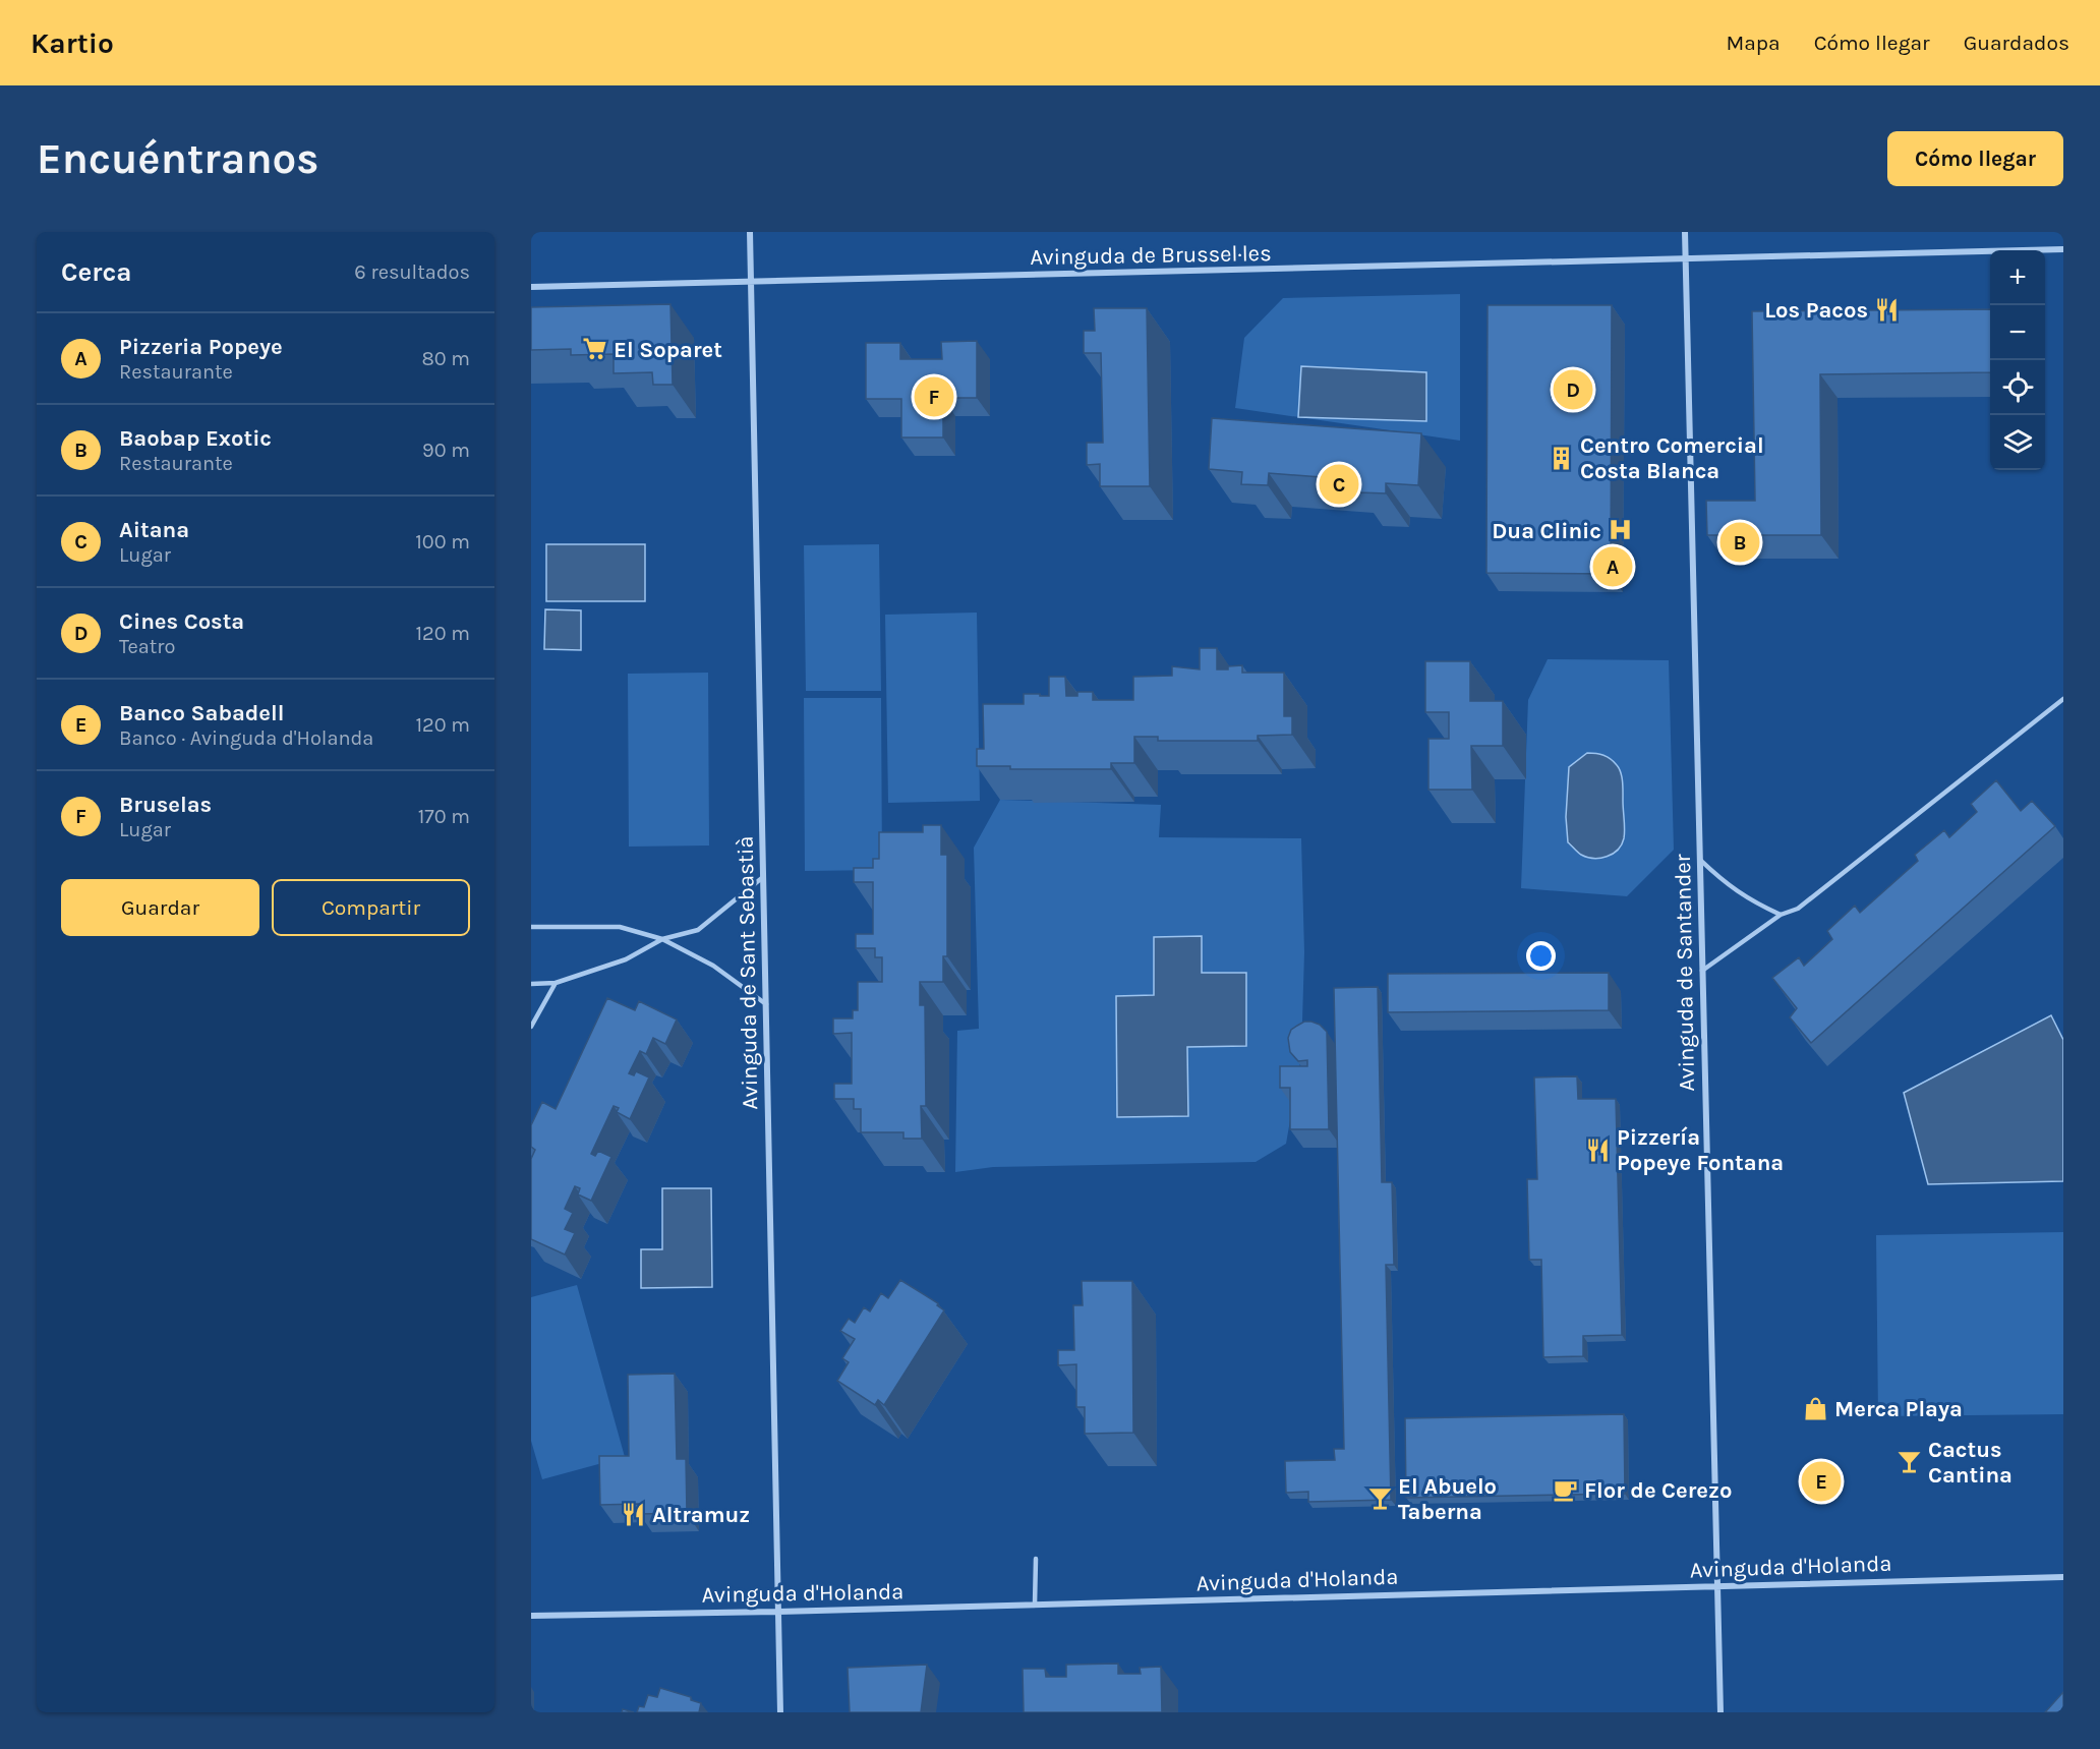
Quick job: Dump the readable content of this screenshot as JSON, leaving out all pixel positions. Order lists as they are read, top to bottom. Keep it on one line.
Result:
{"streets":{"street":["Avinguda de Brussel·les","Avinguda de Sant Sebastià","Avinguda de Santander","Avinguda d'Holanda"]},"crossings":[["Avinguda de Brussel·les","Avinguda de Sant Sebastià"],["Avinguda de Brussel·les","Avinguda de Santander"],["Avinguda de Sant Sebastià","Avinguda d'Holanda"],["Avinguda de Santander","Avinguda d'Holanda"]],"places":{"restaurant":["Los Pacos","Pizzería Popeye Fontana","Altramuz"],"supermarket":["El Soparet"],"building":["Centro Comercial Costa Blanca"],"hospital":["Dua Clinic"],"shop":["Merca Playa"],"bar":["Cactus Cantina","El Abuelo Taberna"],"cafe":["Flor de Cerezo"]},"page":{"header":"Kartio","nav":["Mapa","Cómo llegar","Guardados"],"buttons":["Cómo llegar",["Guardar","Compartir"]],"title":"Encuéntranos","heading":["Cerca","6 resultados"],"map_buttons":["+","−"],"list":[{"mark":"A","name":"Pizzeria Popeye","note":"Restaurante","value":"80 m"},{"mark":"B","name":"Baobap Exotic","note":"Restaurante","value":"90 m"},{"mark":"C","name":"Aitana","note":"Lugar","value":"100 m"},{"mark":"D","name":"Cines Costa","note":"Teatro","value":"120 m"},{"mark":"E","name":"Banco Sabadell","note":"Banco · Avinguda d'Holanda","value":"120 m"},{"mark":"F","name":"Bruselas","note":"Lugar","value":"170 m"}],"pins":["D","F","C","B","A","E"]}}
